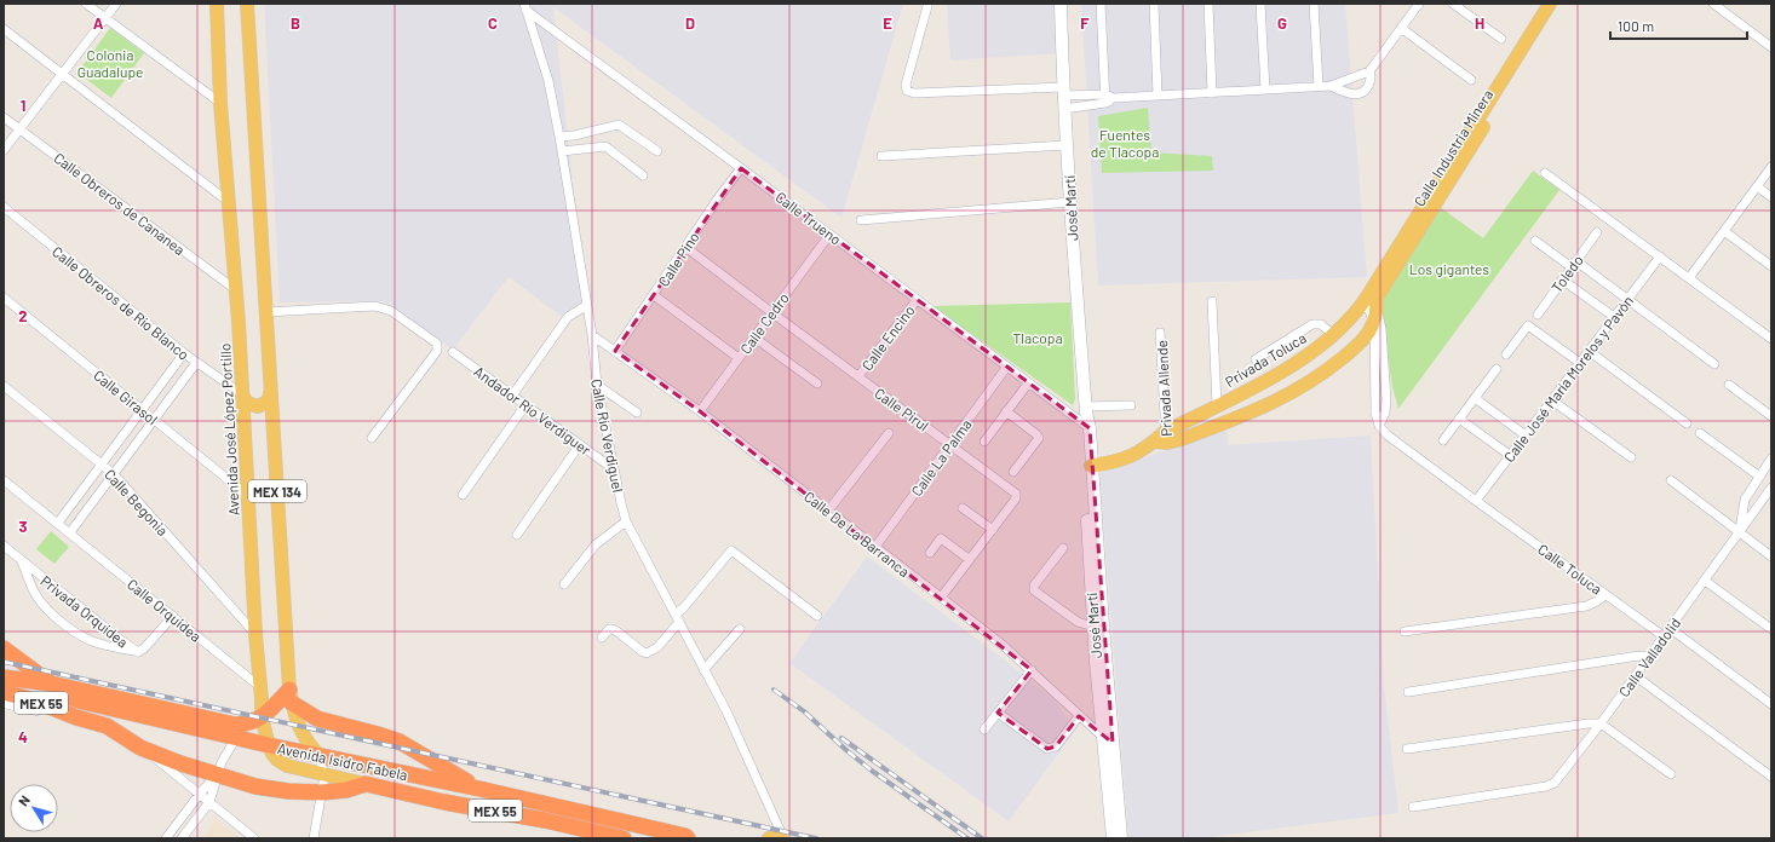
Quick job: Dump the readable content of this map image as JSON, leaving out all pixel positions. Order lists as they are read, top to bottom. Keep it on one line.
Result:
{"streets":{"highway":["MEX 55","Avenida Isidro Fabela"],"main road":["Calle Industria Minera","José Martí","Privada Toluca","Avenida José López Portillo","MEX 134"],"street":["Calle Obreros de Cananea","Calle Trueno","Calle Pino","Toledo","Calle Obreros de Río Blanco","Calle Cedro","Calle Encino","Calle José María Morelos y Pavón","Privada Allende","Calle Girasol","Calle Pirul","Andador Río Verdiguer","Calle Río Verdiguel","Calle La Palma","Calle Begonia","Calle De La Barranca","Calle Toluca","Calle Orquidea","Privada Orquídea","Calle Valladolid"]},"crossings":[["Calle Industria Minera","Privada Toluca"],["Calle Obreros de Cananea","Avenida José López Portillo"],["José Martí","Calle Trueno"],["José Martí","Privada Toluca"],["José Martí","Calle De La Barranca"],["Calle Trueno","Calle Pino"],["Calle Trueno","Calle Cedro"],["Calle Trueno","Calle Encino"],["Calle Trueno","Calle Río Verdiguel"],["Calle Trueno","Calle La Palma"],["Calle Pino","Calle Pirul"],["Calle Pino","Calle De La Barranca"],["Calle Obreros de Río Blanco","Avenida José López Portillo"],["Calle Cedro","Calle Pirul"],["Calle Cedro","Calle De La Barranca"],["Calle Encino","Calle Pirul"],["Privada Toluca","Privada Allende"],["Calle José María Morelos y Pavón","Calle Toluca"],["Calle Girasol","Avenida José López Portillo"],["Calle Pirul","Calle La Palma"],["Calle Pirul","Calle De La Barranca"],["Andador Río Verdiguer","Calle Río Verdiguel"],["Avenida José López Portillo","MEX 134"],["Avenida José López Portillo","Calle Begonia"],["Avenida José López Portillo","Calle Orquidea"],["Avenida José López Portillo","Avenida Isidro Fabela"],["Calle Río Verdiguel","Calle De La Barranca"],["Calle La Palma","Calle De La Barranca"],["MEX 134","Avenida Isidro Fabela"],["Calle Toluca","Calle Valladolid"],["MEX 55","Avenida Isidro Fabela"]],"parks":["Colonia Guadalupe","Fuentes de Tlacopa","Los gigantes","Tlacopa"],"scale_bar":"100 m","north":"top left","grid":{"columns":["A","B","C","D","E","F","G","H"],"rows":["1","2","3","4"]}}
